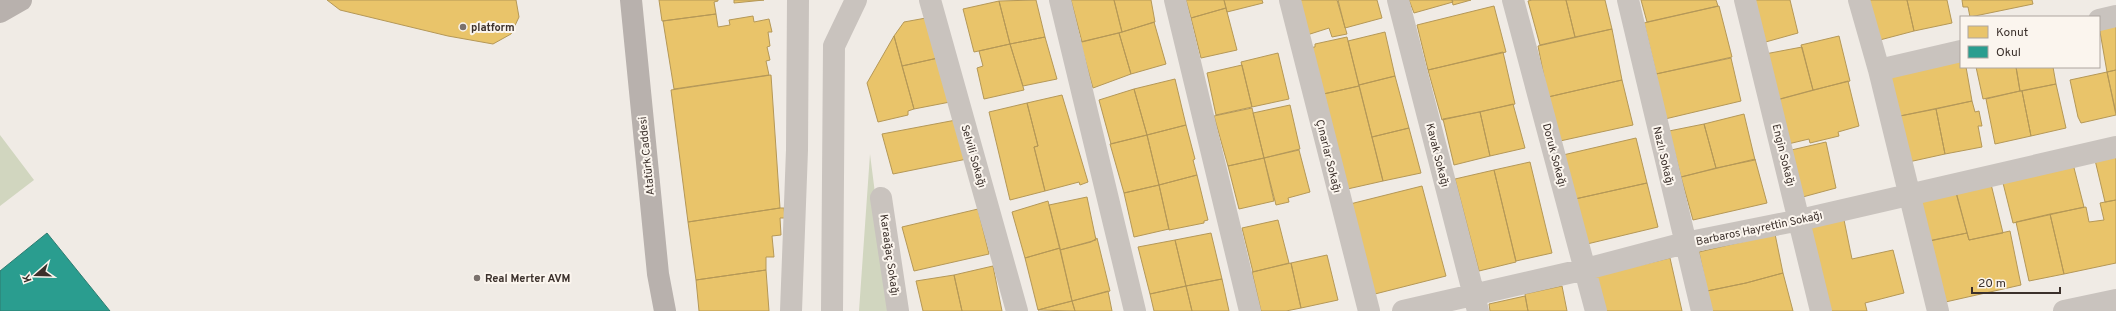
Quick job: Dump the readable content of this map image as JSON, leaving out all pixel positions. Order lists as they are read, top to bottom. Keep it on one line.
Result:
{"streets":{"main road":["Atatürk Caddesi"],"street":["Kavak Sokağı","Doruk Sokağı","Engin Sokağı","Selvili Sokağı","Çınarlar Sokağı","Nazlı Sokağı","Barbaros Hayrettin Sokağı","Karaağaç Sokağı"]},"crossings":[["Kavak Sokağı","Barbaros Hayrettin Sokağı"],["Doruk Sokağı","Barbaros Hayrettin Sokağı"],["Engin Sokağı","Barbaros Hayrettin Sokağı"],["Nazlı Sokağı","Barbaros Hayrettin Sokağı"]],"places":["platform","Real Merter AVM"],"legend":["Konut","Okul"],"scale_bar":"20 m","north":"left"}
